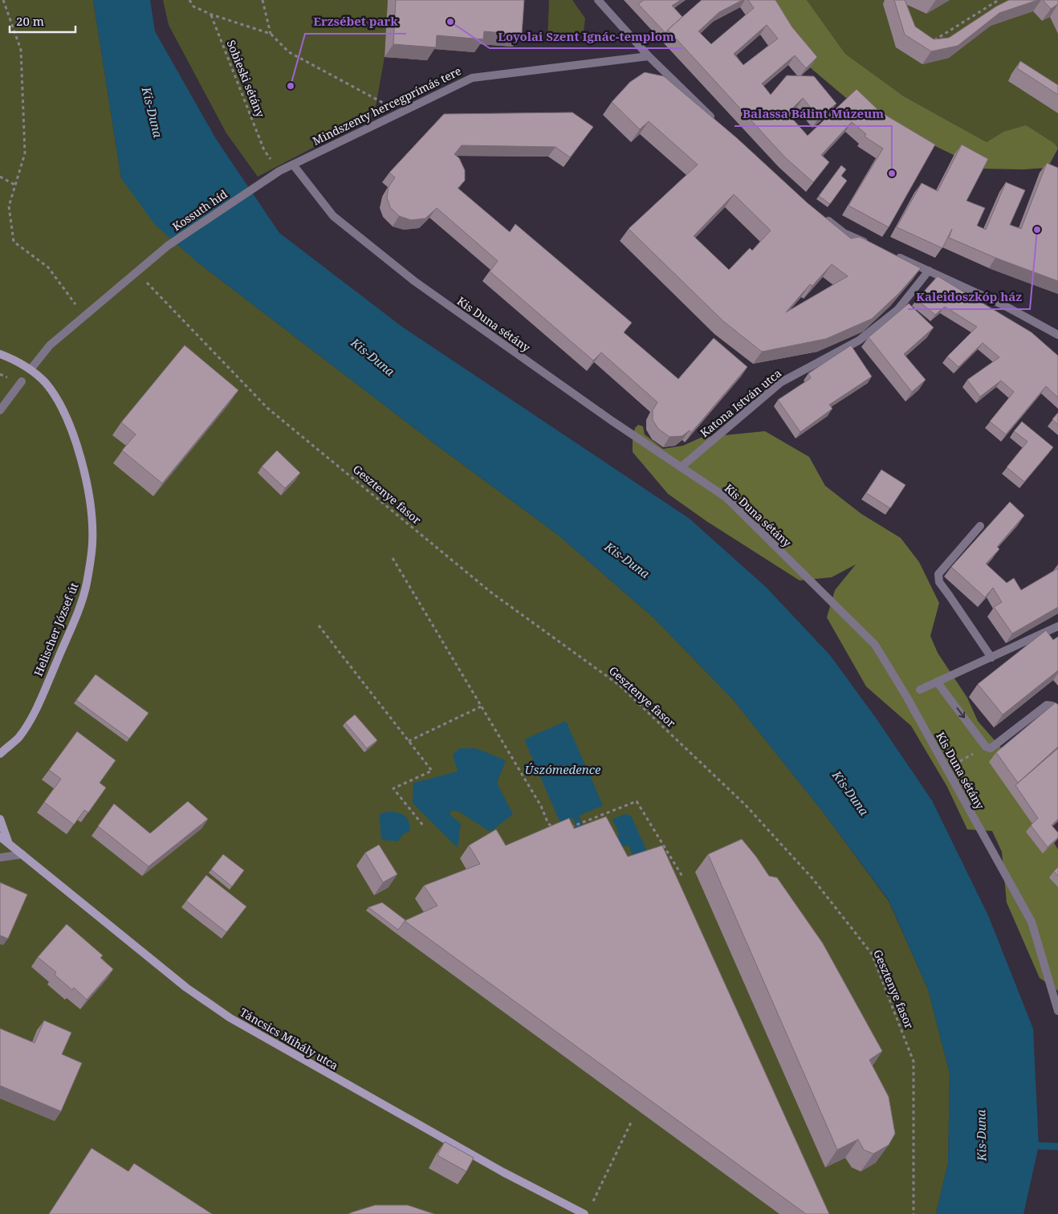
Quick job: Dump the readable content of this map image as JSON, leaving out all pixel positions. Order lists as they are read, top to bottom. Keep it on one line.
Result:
{"streets":{"street":["Mindszenty hercegprímás tere","Kossuth híd","Kis Duna sétány","Katona István utca","Helischer József út","Táncsics Mihály utca"],"path":["Sobieski sétány","Gesztenye fasor"]},"crossings":[["Sobieski sétány","Mindszenty hercegprímás tere"],["Sobieski sétány","Kossuth híd"],["Mindszenty hercegprímás tere","Kossuth híd"],["Mindszenty hercegprímás tere","Kis Duna sétány"],["Kossuth híd","Gesztenye fasor"],["Kossuth híd","Helischer József út"],["Kis Duna sétány","Katona István utca"]],"water":["Kis-Duna","Úszómedence"],"places":["Loyolai Szent Ignác-templom","Erzsébet park","Balassa Bálint Múzeum","Kaleidoszkóp ház"],"scale_bar":"20 m"}
